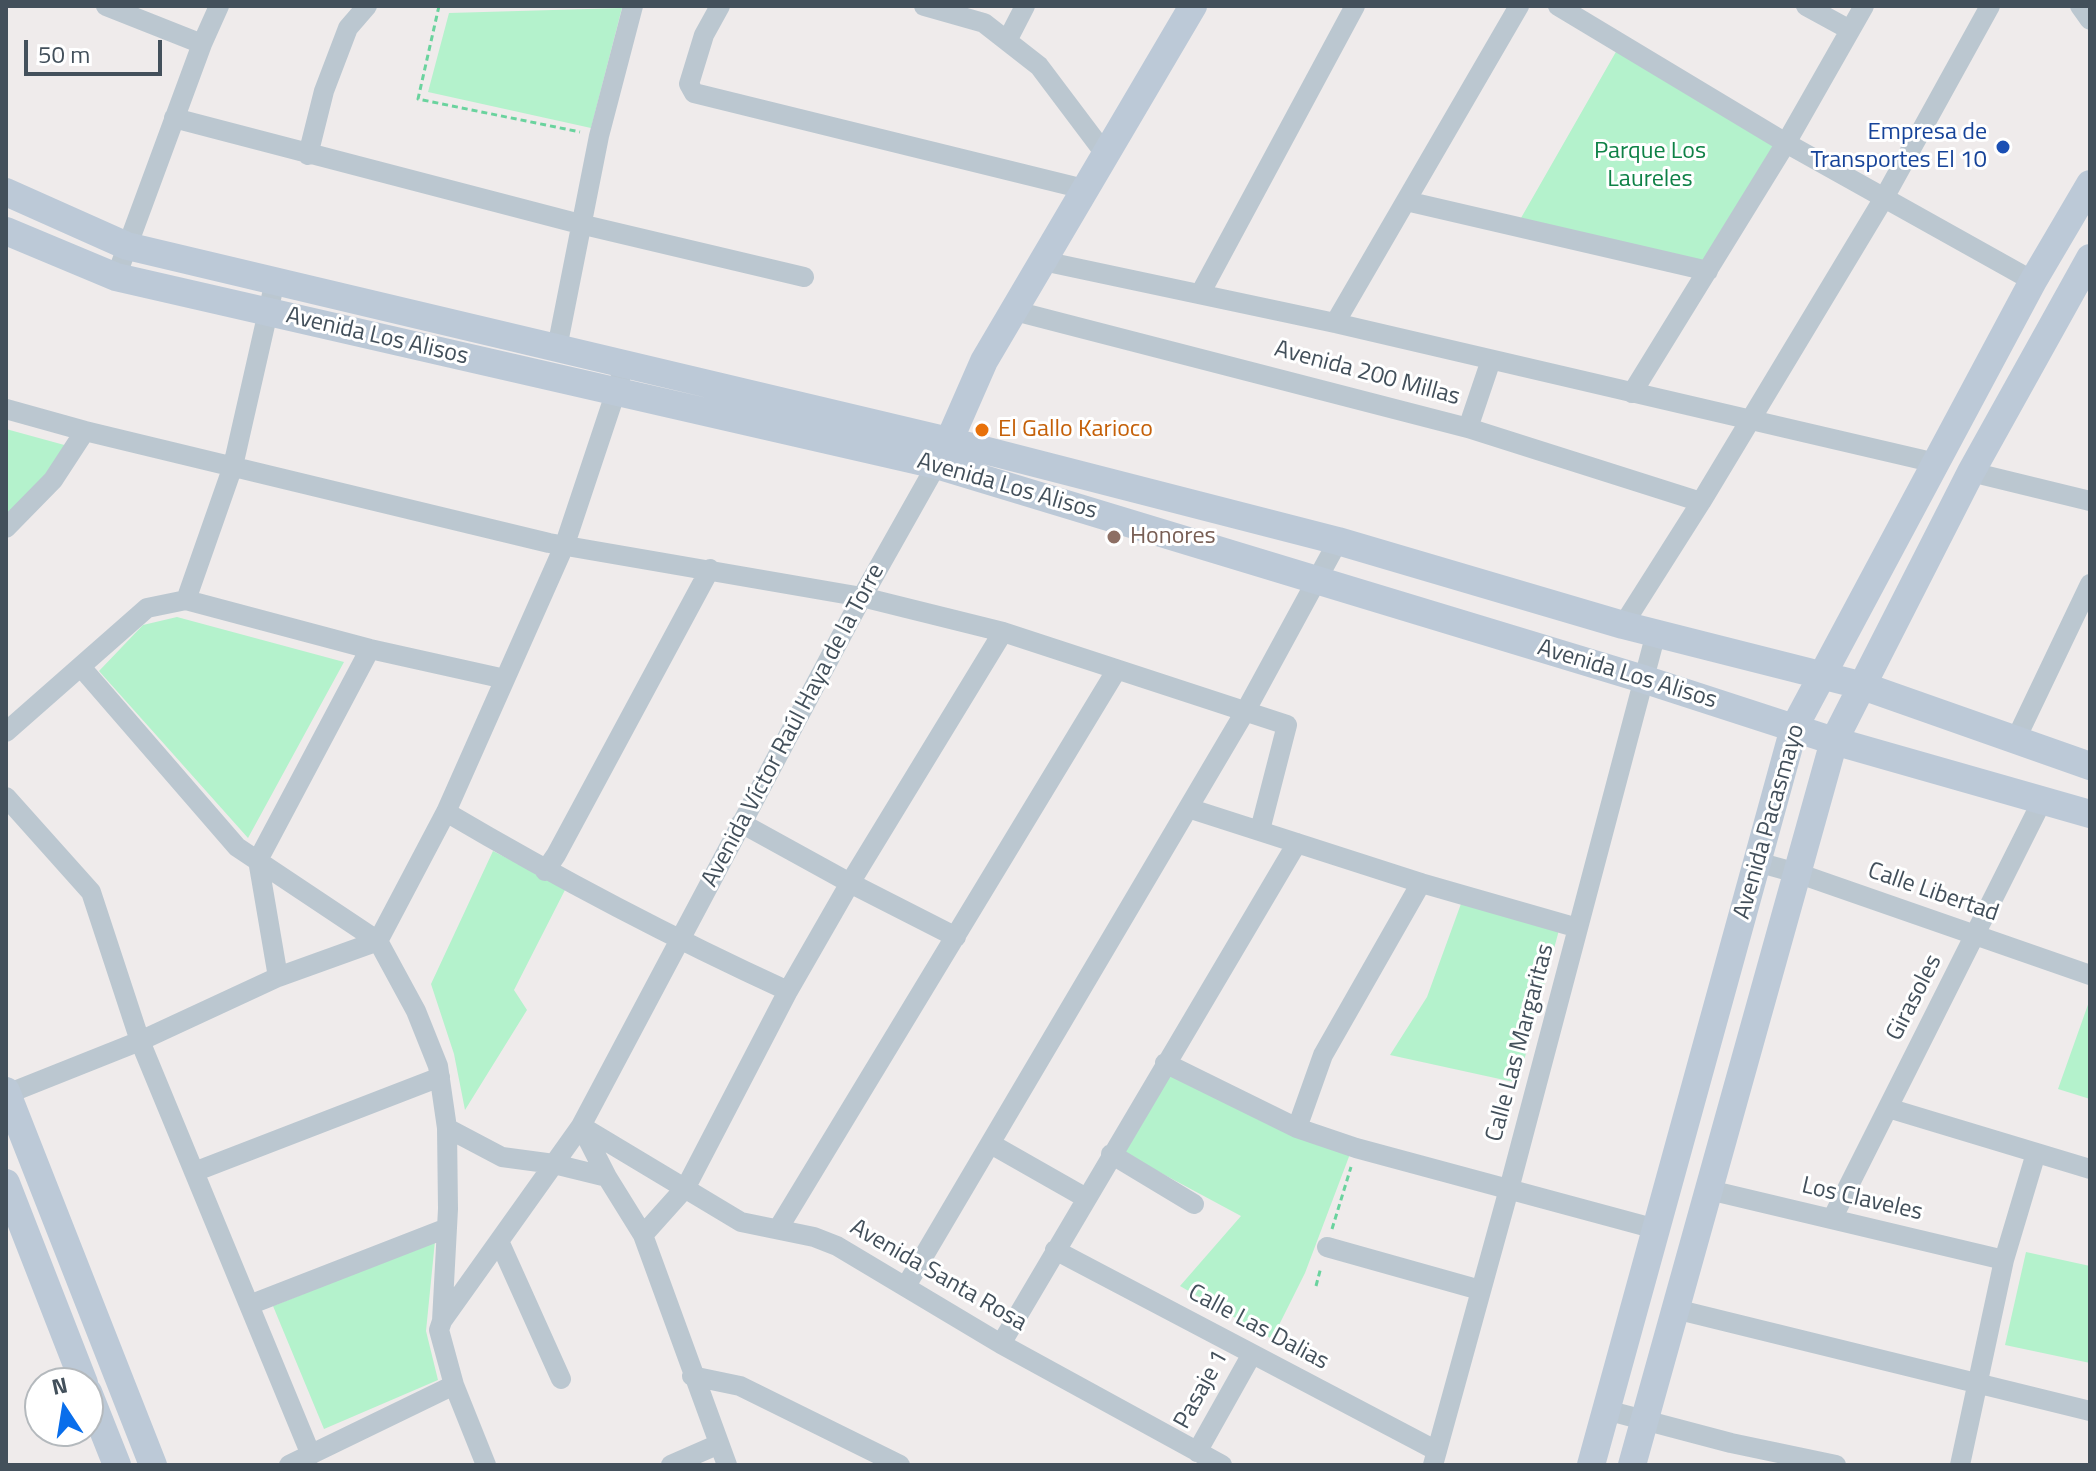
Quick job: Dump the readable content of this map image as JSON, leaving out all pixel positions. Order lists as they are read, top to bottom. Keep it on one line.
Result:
{"streets":{"street":["Avenida Los Alisos","Avenida 200 Millas","Avenida Víctor Raúl Haya de la Torre","Avenida Pacasmayo","Calle Libertad","Girasoles","Calle Las Margaritas","Los Claveles","Avenida Santa Rosa","Calle Las Dalias","Pasaje 1"]},"crossings":[["Avenida Los Alisos","Avenida Víctor Raúl Haya de la Torre"],["Avenida Los Alisos","Avenida Pacasmayo"],["Avenida Los Alisos","Girasoles"],["Avenida Los Alisos","Calle Las Margaritas"],["Avenida 200 Millas","Avenida Víctor Raúl Haya de la Torre"],["Avenida Víctor Raúl Haya de la Torre","Avenida Santa Rosa"],["Avenida Pacasmayo","Calle Libertad"],["Avenida Pacasmayo","Los Claveles"],["Calle Libertad","Girasoles"],["Girasoles","Los Claveles"],["Calle Las Margaritas","Calle Las Dalias"],["Avenida Santa Rosa","Pasaje 1"],["Calle Las Dalias","Pasaje 1"]],"parks":["Parque Los Laureles"],"places":["Empresa de Transportes El 10","El Gallo Karioco","Honores"],"scale_bar":"50 m","north":"top"}
